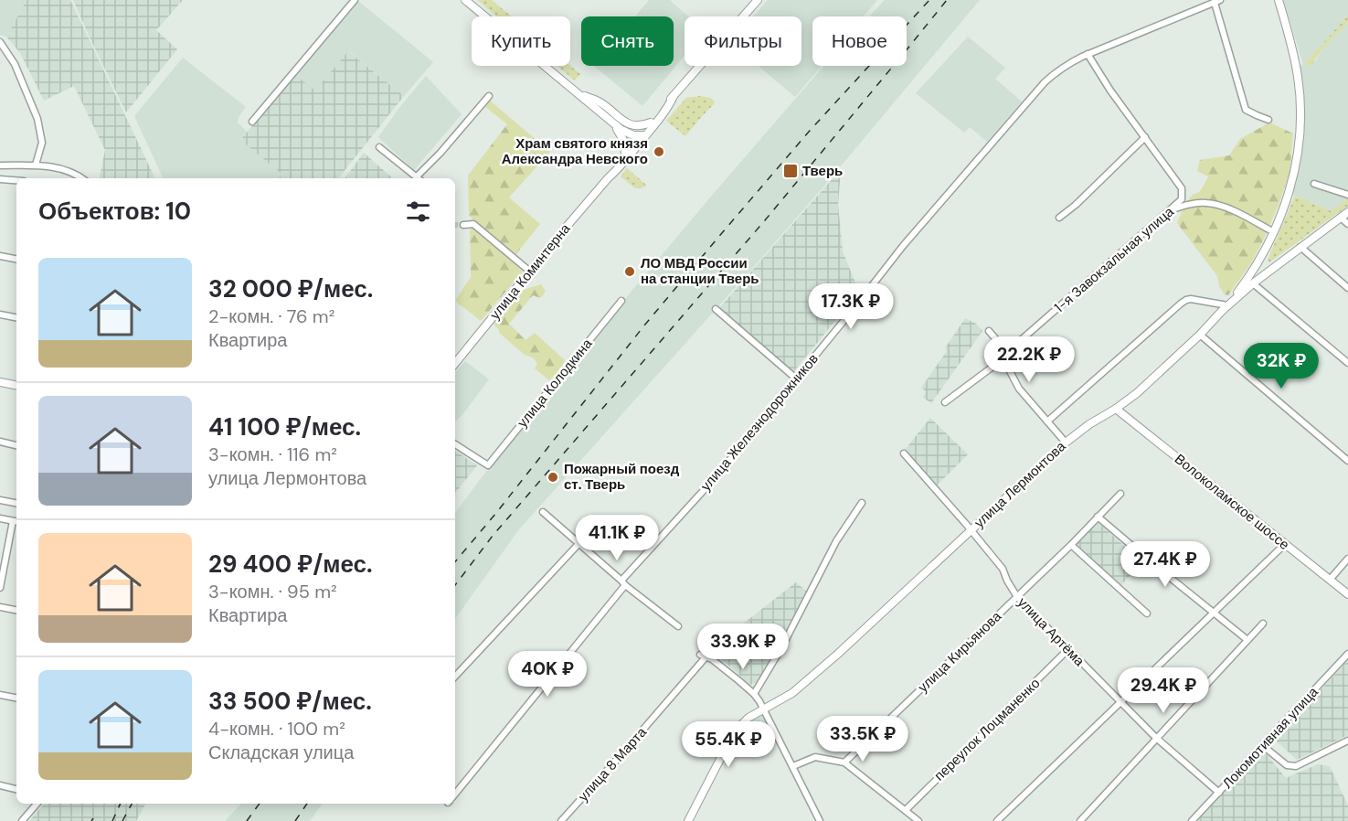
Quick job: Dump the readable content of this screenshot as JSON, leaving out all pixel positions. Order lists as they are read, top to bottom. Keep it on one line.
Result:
{"streets":{"main road":["улица Коминтерна","улица Лермонтова","Волоколамское шоссе"],"street":["1-я Завокзальная улица","улица Колодкина","улица Железнодорожников","улица Артёма","улица Кирьянова","переулок Лоцманенко","Локомотивная улица","улица 8 Марта"]},"crossings":[["улица Лермонтова","Волоколамское шоссе"],["улица Лермонтова","улица Артёма"],["улица Артёма","улица Кирьянова"],["улица Артёма","переулок Лоцманенко"],["улица Артёма","Локомотивная улица"]],"places":{"other":["Храм святого князя Александра Невского","ЛО МВД России на станции Тверь","Пожарный поезд ст. Тверь"],"transit":["Тверь"]},"page":{"chip":["Купить","Снять","Фильтры","Новое"],"heading":"Объектов: 10","list":[{"name":"32 000 ₽/мес.","note":"2-комн. · 76 m² · Квартира"},{"name":"41 100 ₽/мес.","note":"3-комн. · 116 m² · улица Лермонтова"},{"name":"29 400 ₽/мес.","note":"3-комн. · 95 m² · Квартира"},{"name":"33 500 ₽/мес.","note":"4-комн. · 100 m² · Складская улица"}],"price":["17.3K ₽","22.2K ₽","32K ₽","41.1K ₽","27.4K ₽","33.9K ₽","40K ₽","29.4K ₽","33.5K ₽","55.4K ₽"]}}
